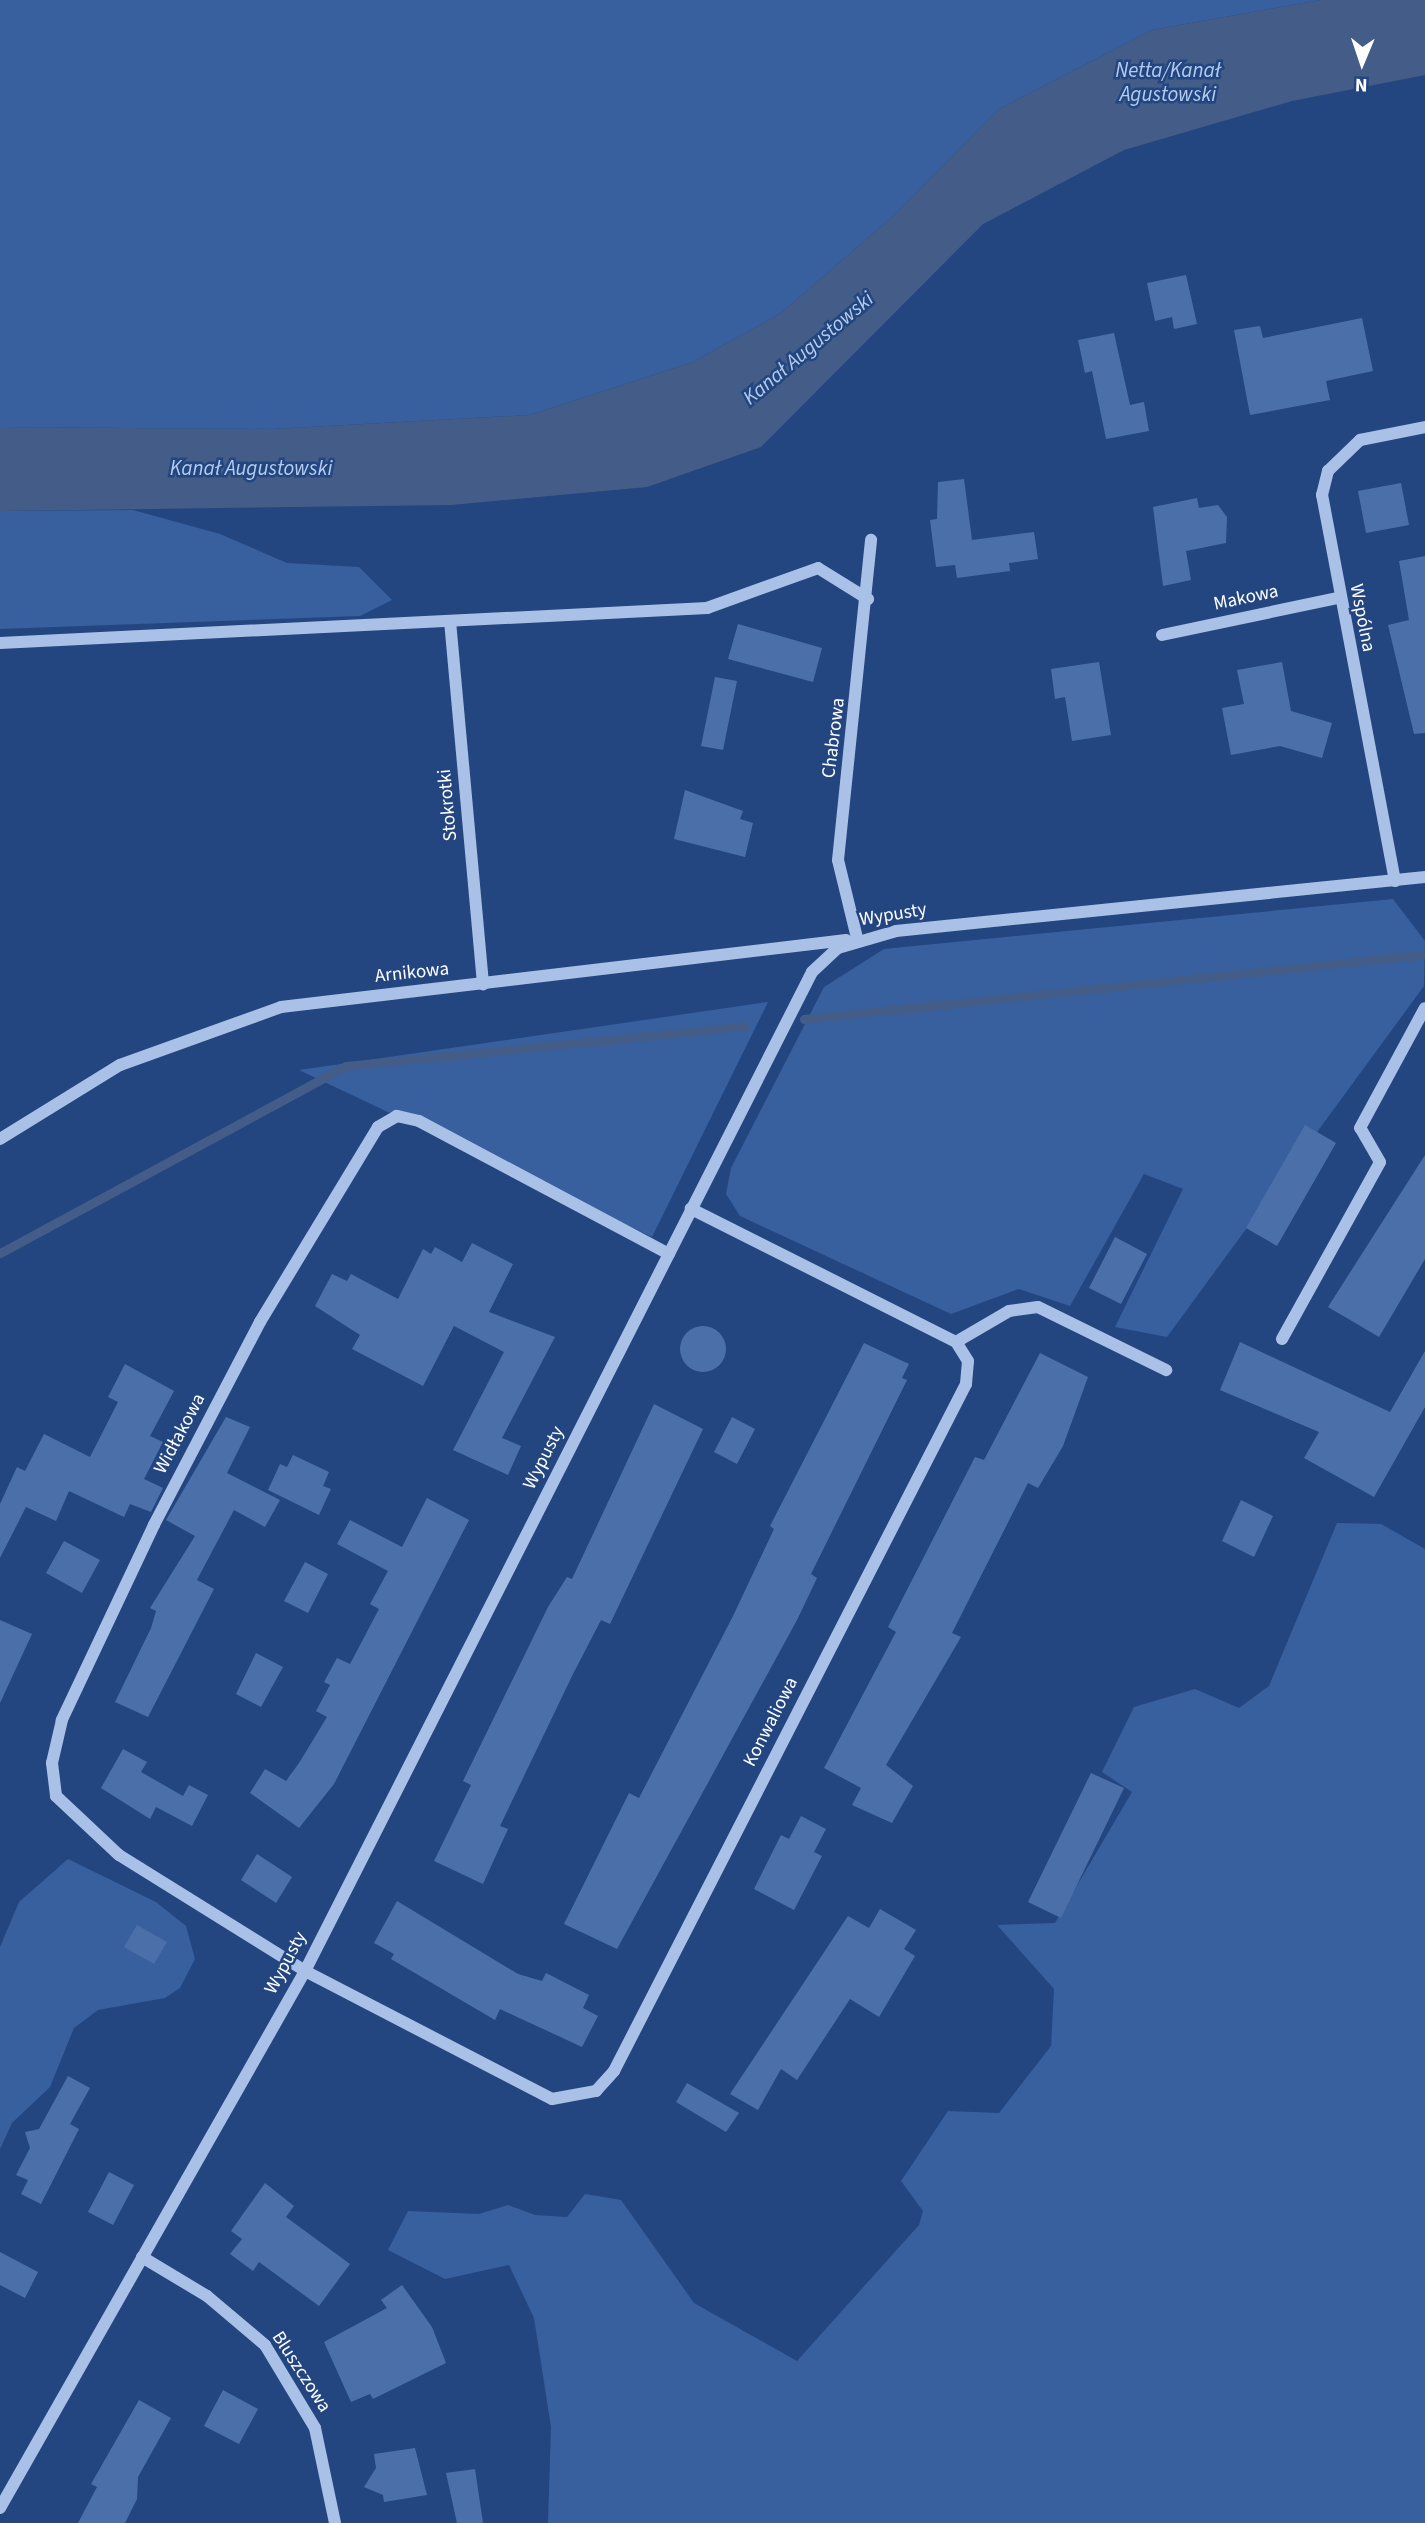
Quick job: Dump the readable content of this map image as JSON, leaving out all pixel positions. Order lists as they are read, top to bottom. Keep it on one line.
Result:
{"streets":{"street":["Makowa","Wspólna","Chabrowa","Stokrotki","Wypusty","Arnikowa","Widłakowa","Konwaliowa","Bluszczowa"]},"crossings":[["Makowa","Wspólna"],["Wspólna","Wypusty"],["Chabrowa","Wypusty"],["Chabrowa","Arnikowa"],["Stokrotki","Arnikowa"],["Wypusty","Arnikowa"],["Wypusty","Widłakowa"],["Wypusty","Konwaliowa"],["Wypusty","Bluszczowa"],["Widłakowa","Konwaliowa"]],"water":["Netta/Kanał Agustowski","Kanał Augustowski"],"north":"bottom"}
